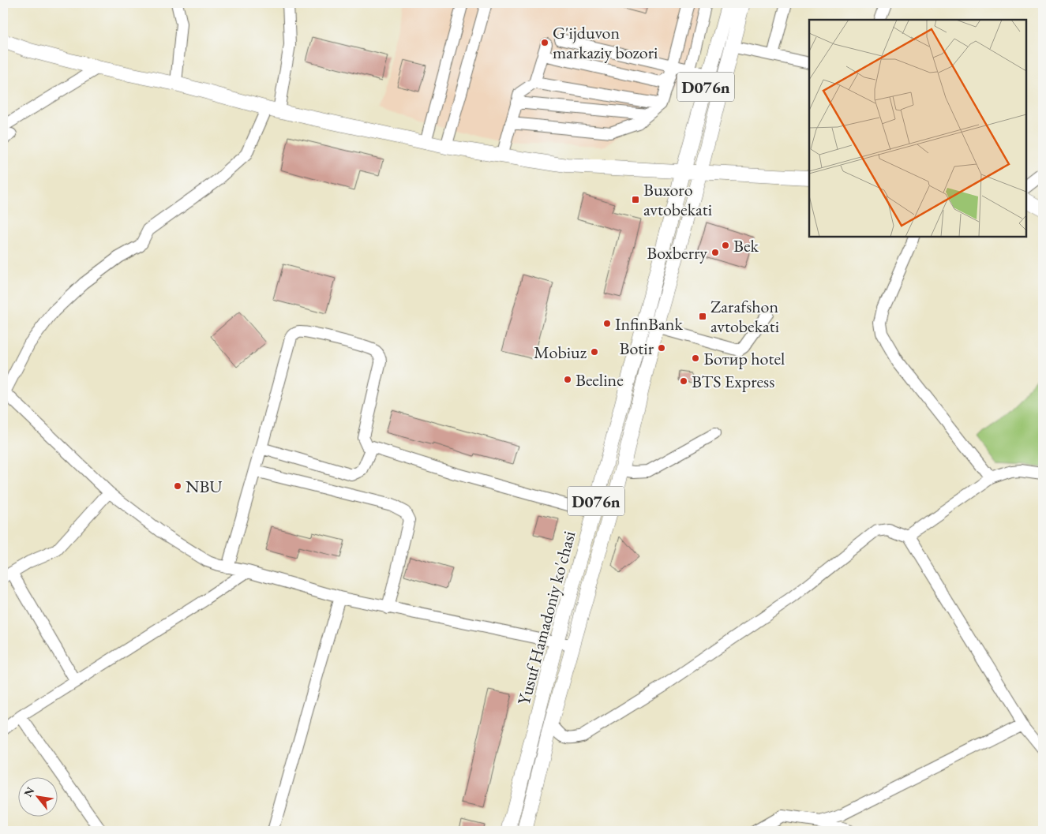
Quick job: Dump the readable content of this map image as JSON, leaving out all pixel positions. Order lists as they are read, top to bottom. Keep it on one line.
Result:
{"streets":{"main road":["D076n","Yusuf Hamadoniy ko'chasi"]},"places":{"other":["G'ijduvon markaziy bozori","Bek","Boxberry","InfinBank","Botir","Mobiuz","Ботир hotel","Beeline","BTS Express","NBU"],"transit":["Buxoro avtobekati","Zarafshon avtobekati"]},"north":"top left"}
